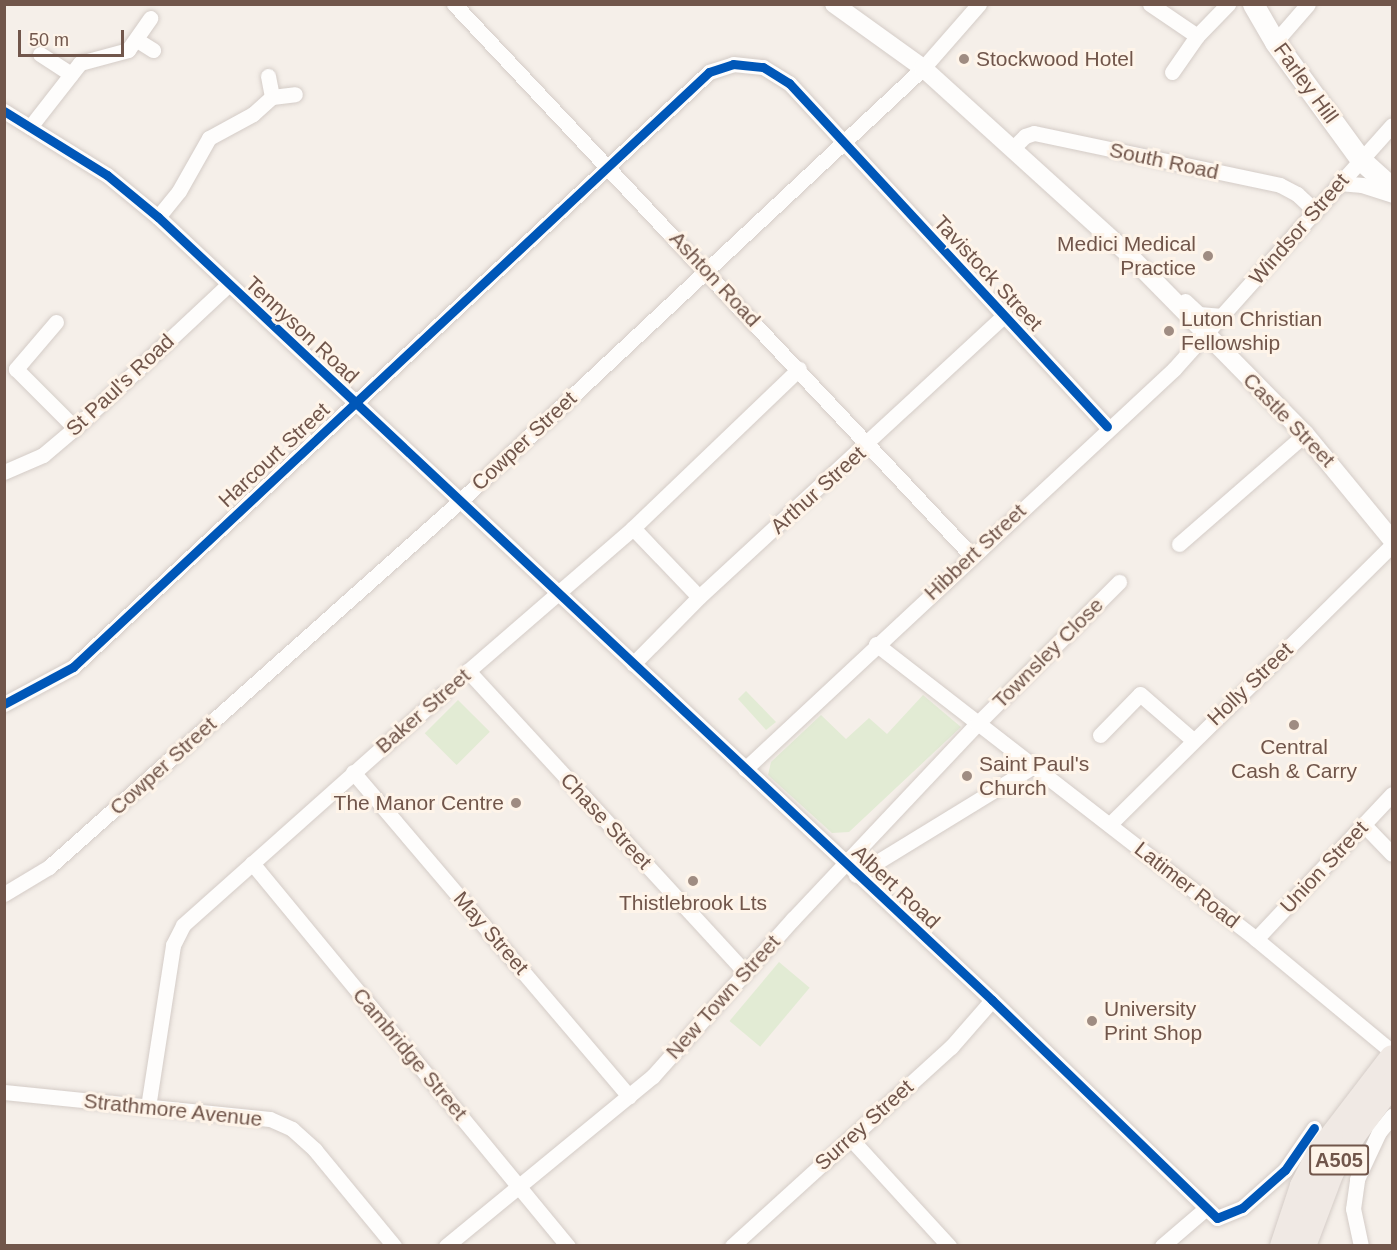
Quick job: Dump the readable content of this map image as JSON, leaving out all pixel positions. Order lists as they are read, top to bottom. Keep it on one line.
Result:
{"streets":{"highway":["A505"],"main road":["Farley Hill"],"street":["South Road","Windsor Street","Tavistock Street","Ashton Road","Tennyson Road","St Paul's Road","Castle Street","Cowper Street","Harcourt Street","Arthur Street","Hibbert Street","Townsley Close","Holly Street","Baker Street","Chase Street","Union Street","Latimer Road","Albert Road","May Street","New Town Street","Cambridge Street","Strathmore Avenue","Surrey Street"]},"crossings":[["Farley Hill","Windsor Street"],["South Road","Windsor Street"],["South Road","Castle Street"],["Windsor Street","Castle Street"],["Windsor Street","Hibbert Street"],["Tavistock Street","Ashton Road"],["Tavistock Street","Cowper Street"],["Tavistock Street","Harcourt Street"],["Tavistock Street","Arthur Street"],["Tavistock Street","Hibbert Street"],["Ashton Road","Cowper Street"],["Ashton Road","Harcourt Street"],["Ashton Road","Arthur Street"],["Ashton Road","Hibbert Street"],["Ashton Road","Baker Street"],["Tennyson Road","St Paul's Road"],["Tennyson Road","Cowper Street"],["Tennyson Road","Harcourt Street"],["Tennyson Road","Baker Street"],["Tennyson Road","Albert Road"],["Castle Street","Cowper Street"],["Castle Street","Hibbert Street"],["Arthur Street","Albert Road"],["Hibbert Street","Latimer Road"],["Hibbert Street","Albert Road"],["Townsley Close","Latimer Road"],["Townsley Close","New Town Street"],["Holly Street","Latimer Road"],["Baker Street","Chase Street"],["Baker Street","Albert Road"],["Baker Street","May Street"],["Baker Street","Cambridge Street"],["Baker Street","Strathmore Avenue"],["Chase Street","New Town Street"],["Union Street","Latimer Road"],["Latimer Road","New Town Street"],["Albert Road","New Town Street"],["Albert Road","Surrey Street"],["May Street","New Town Street"],["New Town Street","Cambridge Street"]],"places":["Stockwood Hotel","Medici Medical Practice","Luton Christian Fellowship","Central Cash & Carry","Saint Paul's Church","The Manor Centre","Thistlebrook Lts","University Print Shop"],"scale_bar":"50 m"}
